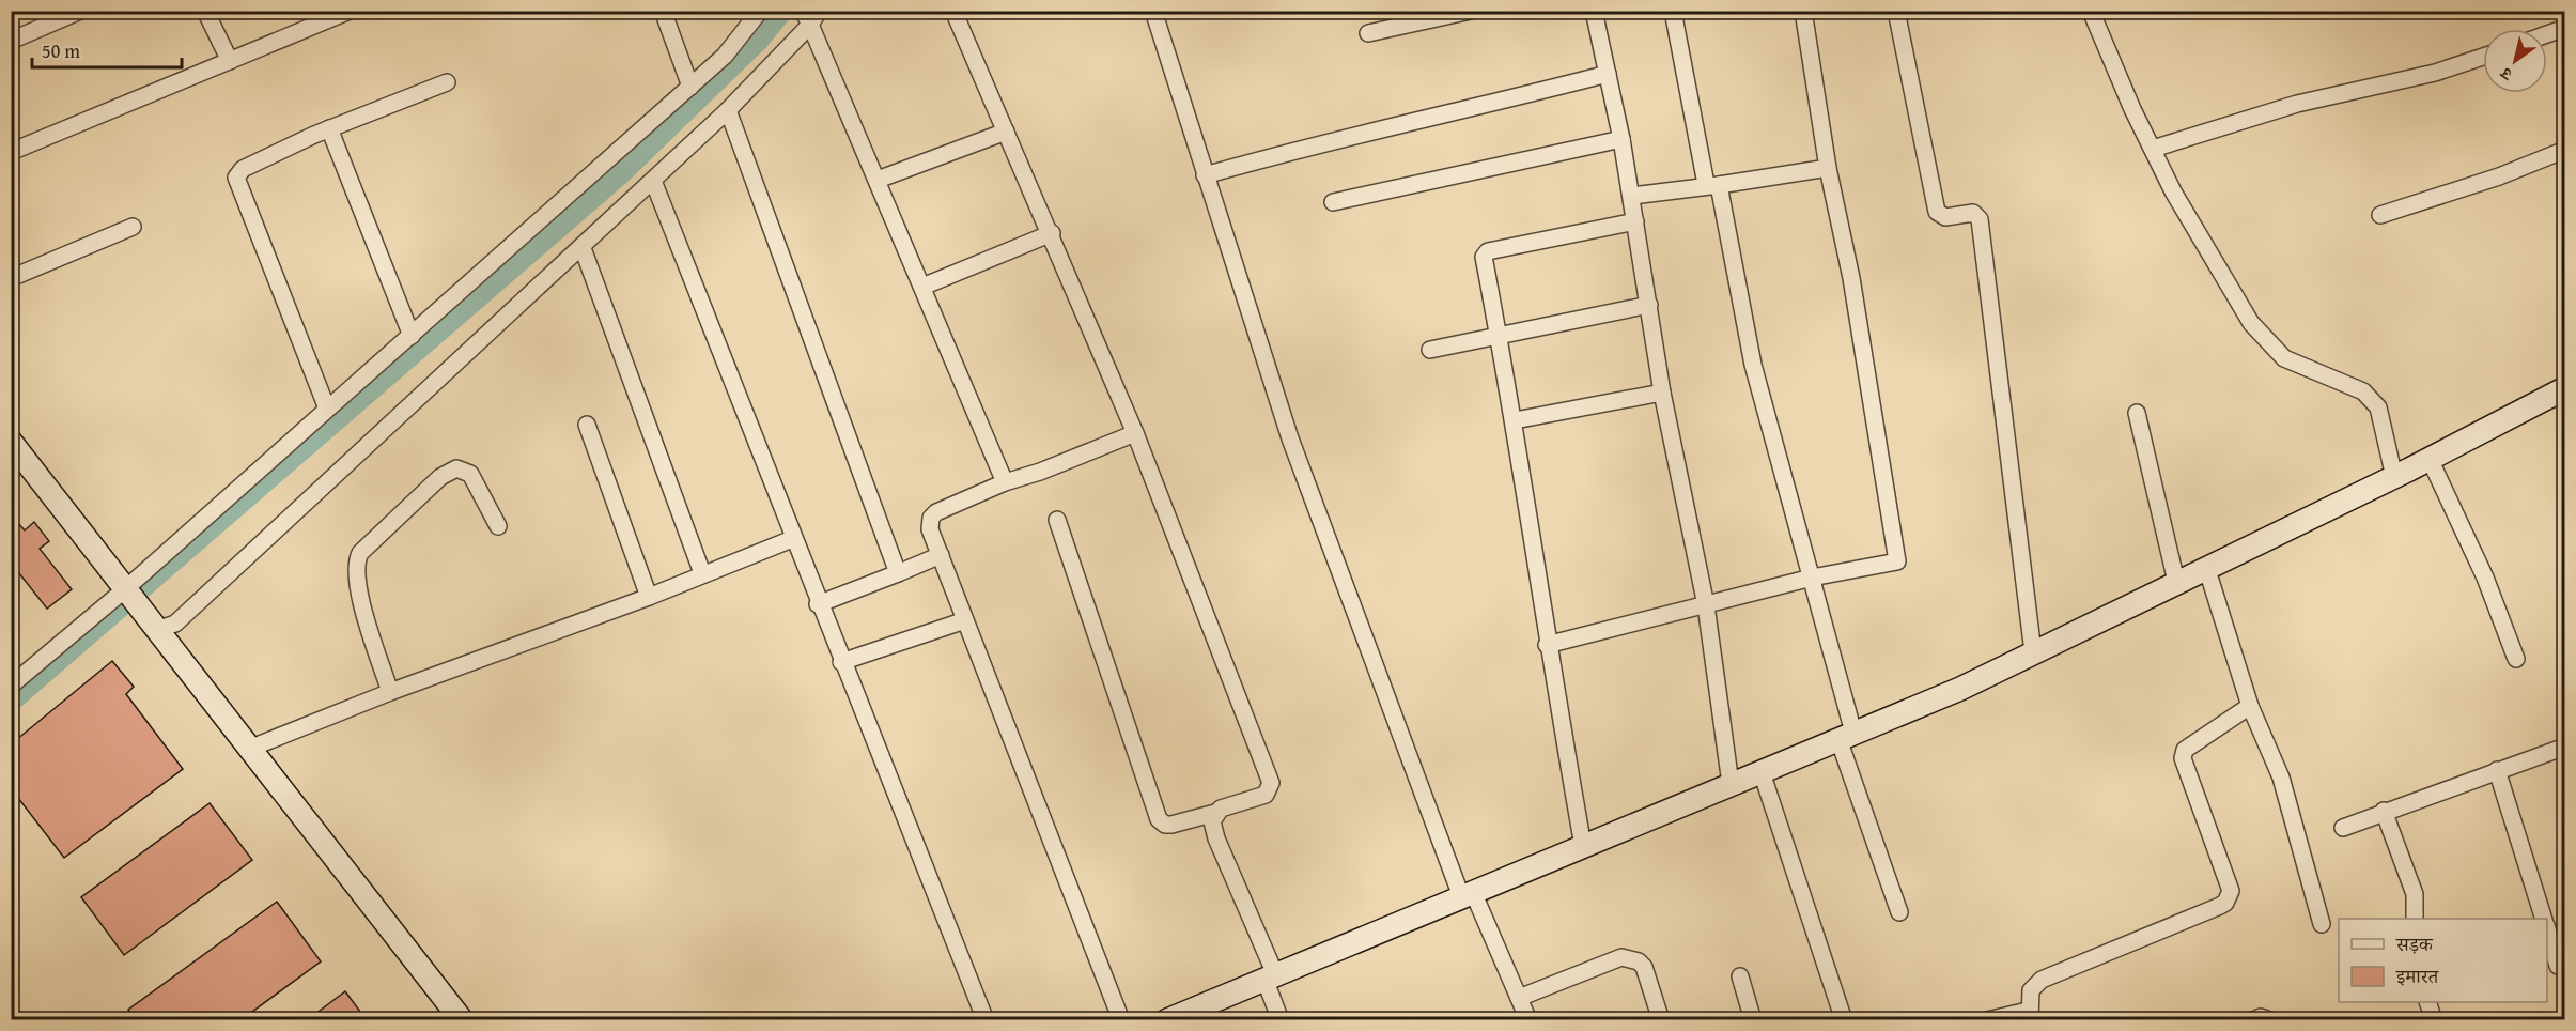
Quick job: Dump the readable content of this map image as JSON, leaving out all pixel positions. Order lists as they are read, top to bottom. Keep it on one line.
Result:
{"legend":["सड़क","इमारत"],"scale_bar":"50 m","north":"bottom left"}
